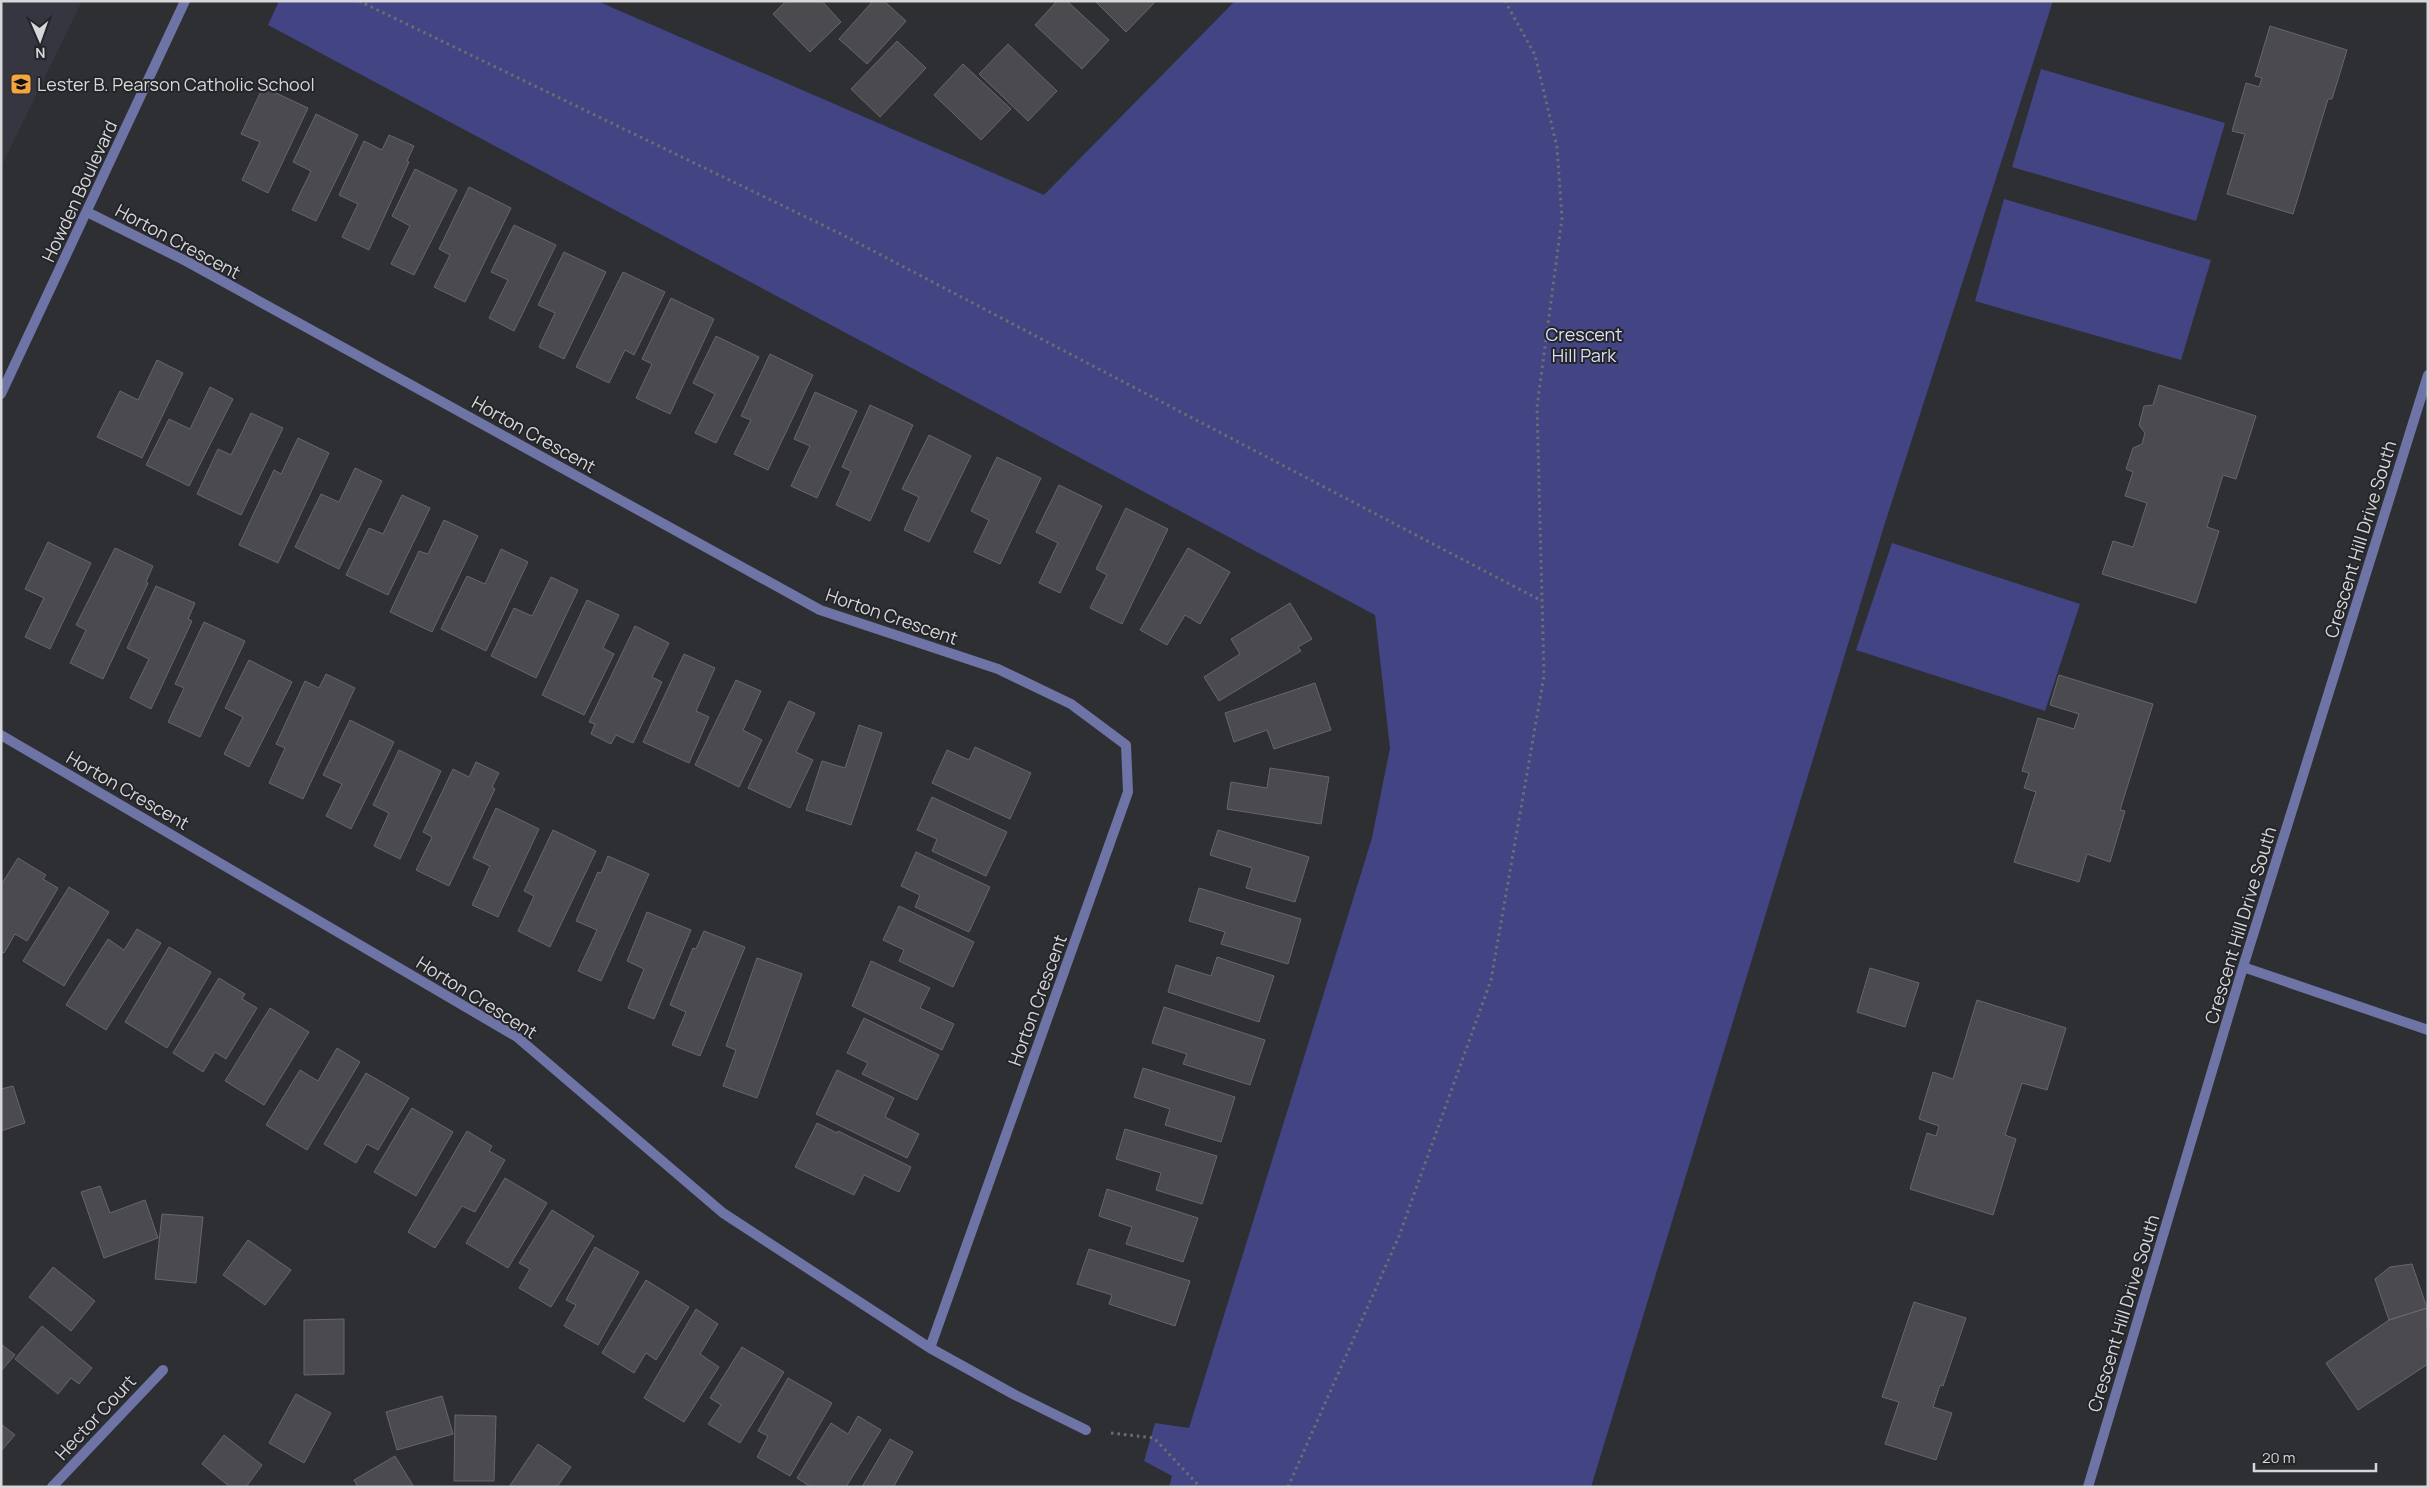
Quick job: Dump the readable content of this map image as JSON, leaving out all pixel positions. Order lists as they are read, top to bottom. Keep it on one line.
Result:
{"streets":{"street":["Howden Boulevard","Horton Crescent","Crescent Hill Drive South","Hector Court"]},"crossings":[["Howden Boulevard","Horton Crescent"]],"parks":["Crescent Hill Park"],"places":{"school or university":["Lester B. Pearson Catholic School"]},"scale_bar":"20 m","north":"bottom"}
